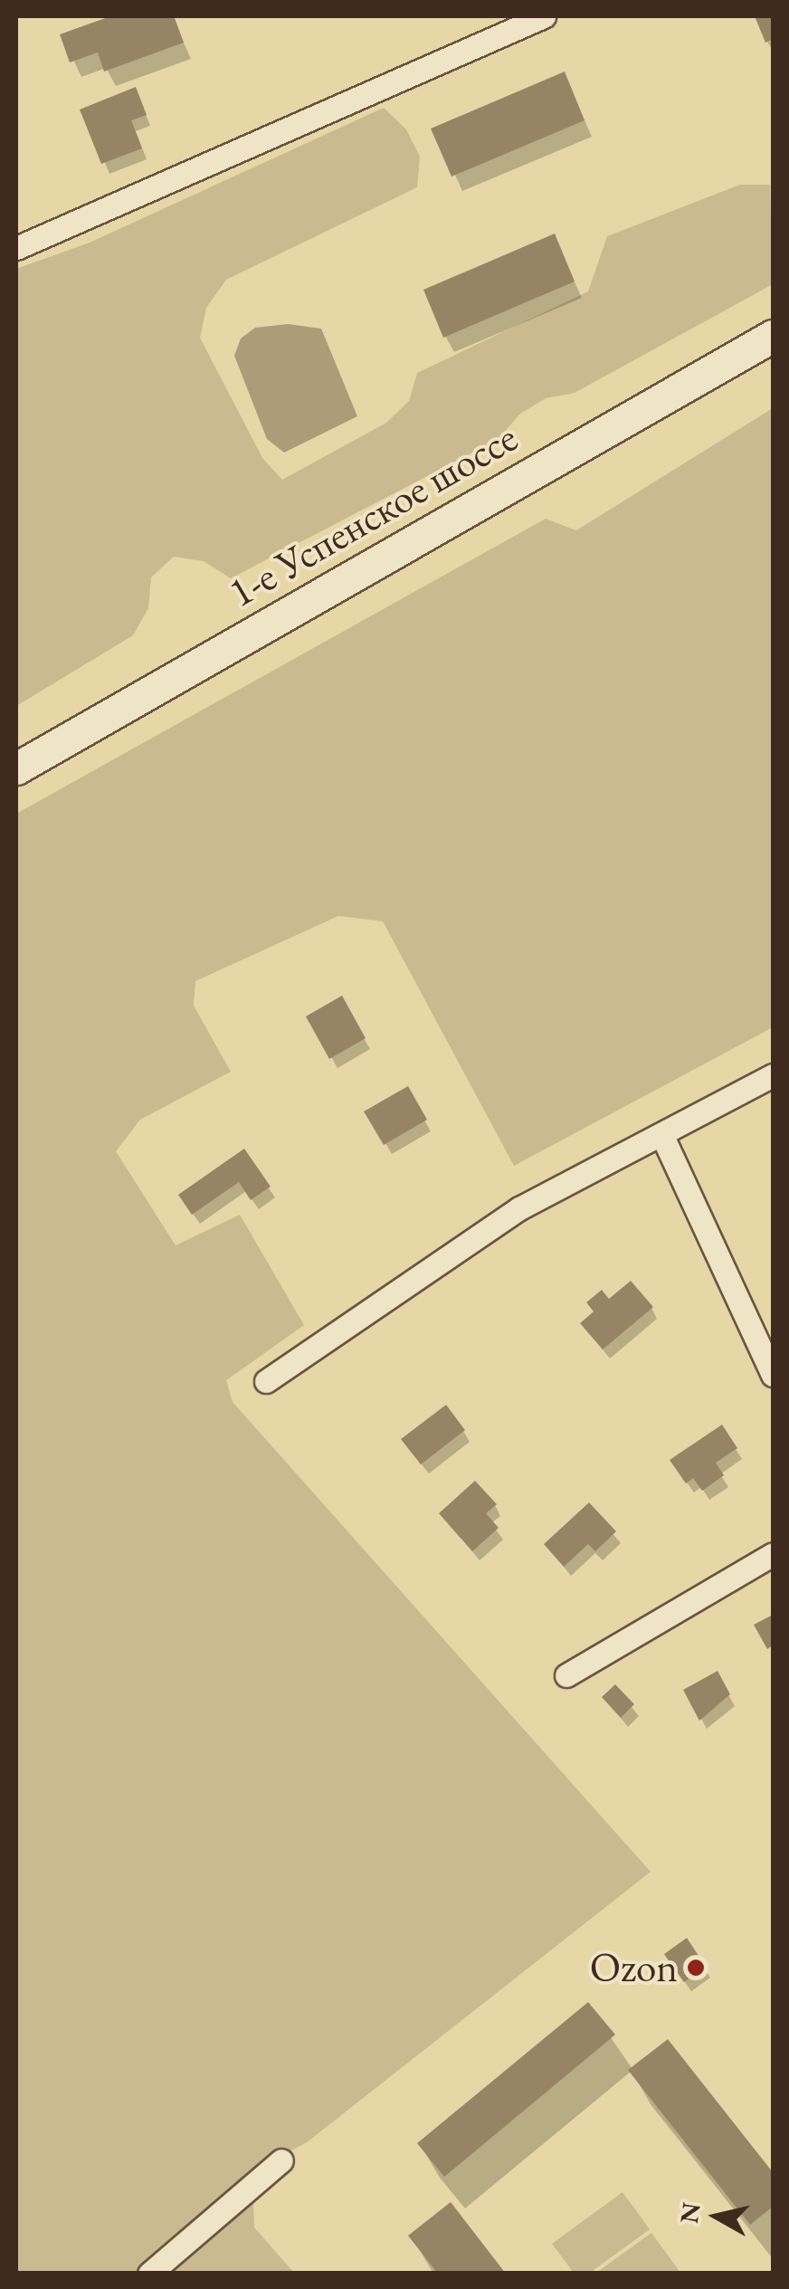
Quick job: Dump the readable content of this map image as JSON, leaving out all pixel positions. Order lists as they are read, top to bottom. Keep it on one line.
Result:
{"streets":{"main road":["1-е Успенское шоссе"]},"places":["Ozon"],"north":"left"}
